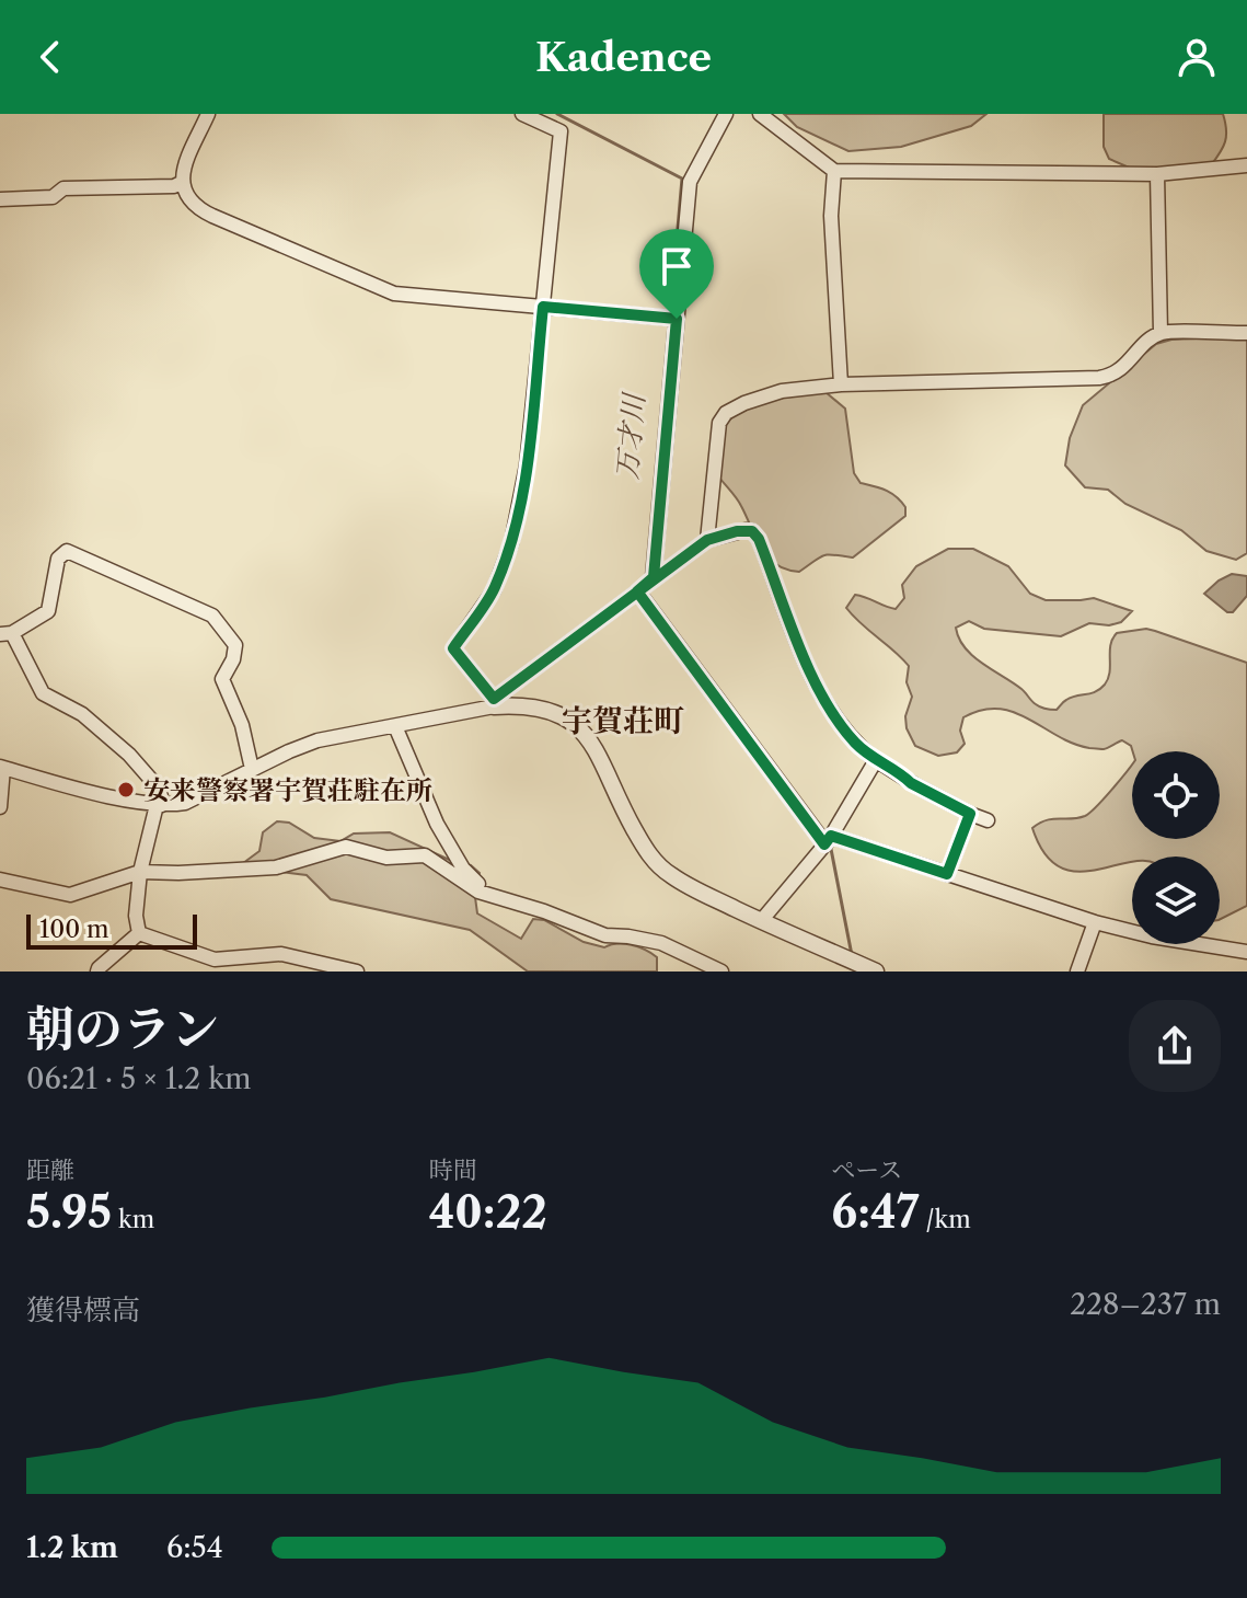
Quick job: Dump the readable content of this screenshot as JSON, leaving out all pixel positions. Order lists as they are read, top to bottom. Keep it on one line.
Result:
{"districts":["宇賀荘町"],"water":["万才川"],"places":["安来警察署宇賀荘駐在所"],"scale_bar":"100 m","page":{"header":"Kadence","scale":"100 m","heading":["朝のラン","06:21 · 5 × 1.2 km"],"stats":[["距離","5.95 km"],["時間","40:22"],["ペース","6:47 /km"]],"chart":["獲得標高","228–237 m"],"list":[{"name":"1.2 km","note":"6:54"}]}}
